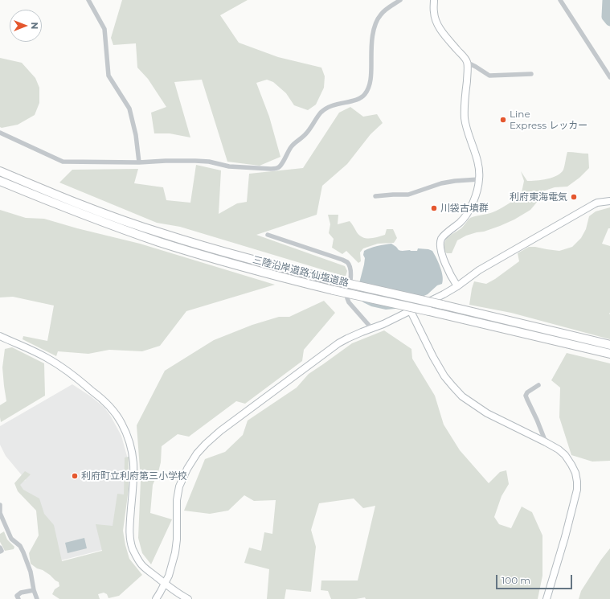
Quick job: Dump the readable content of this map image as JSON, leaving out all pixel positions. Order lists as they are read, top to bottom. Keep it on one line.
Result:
{"streets":{"highway":["三陸沿岸道路;仙塩道路"]},"places":["Line Express レッカー","利府東海電気","川袋古墳群","利府町立利府第三小学校"],"scale_bar":"100 m","north":"right"}
